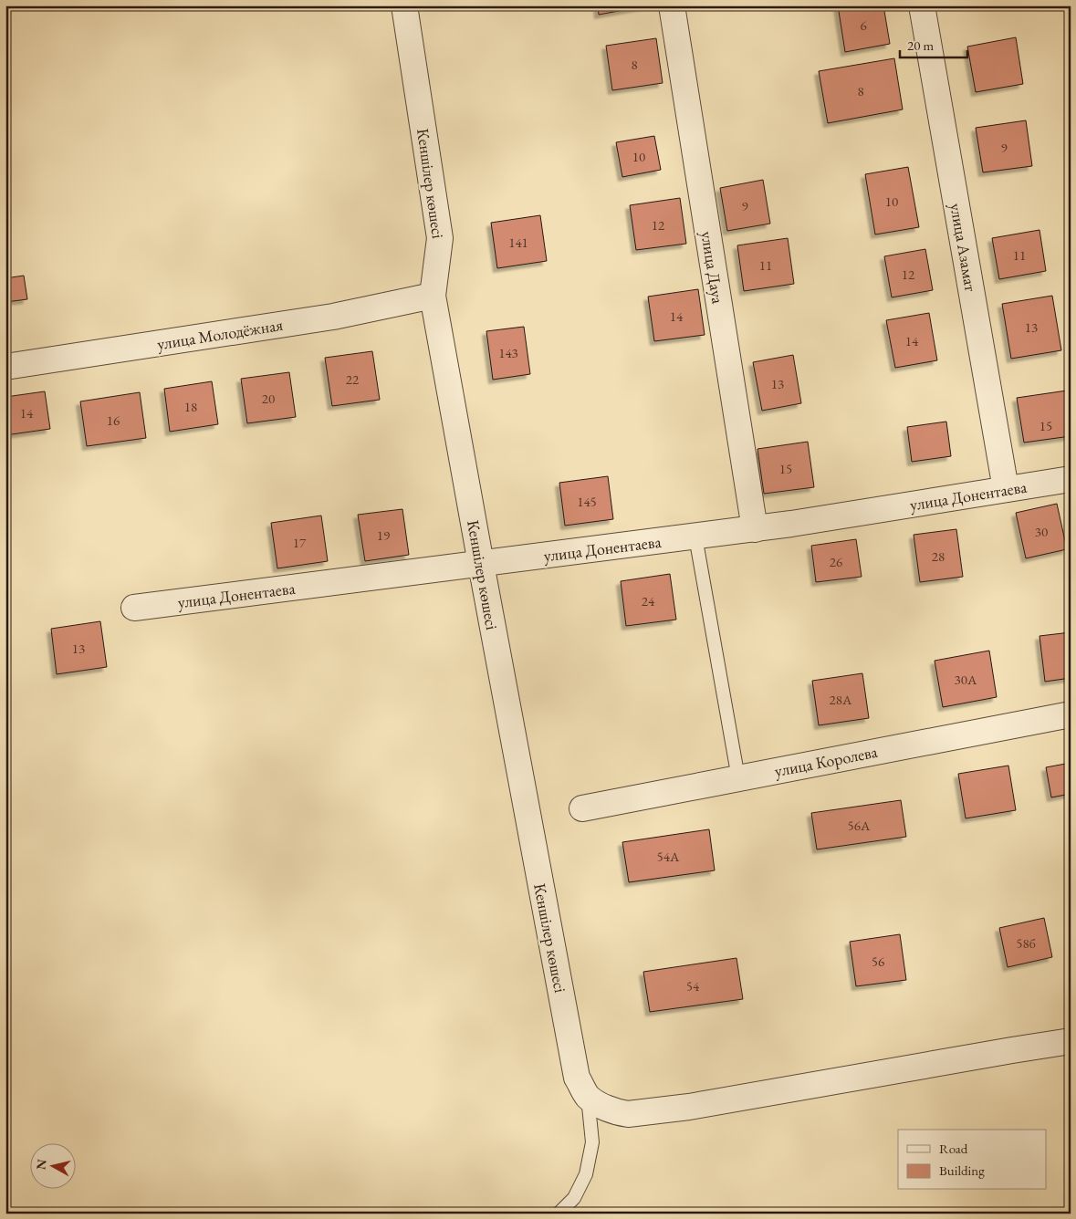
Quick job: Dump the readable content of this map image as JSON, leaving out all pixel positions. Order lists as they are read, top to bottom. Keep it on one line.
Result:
{"streets":{"street":["Кеншілер көшесі","улица Азамат","улица Дауа","улица Молодёжная","улица Донентаева","улица Королева"]},"crossings":[["Кеншілер көшесі","улица Молодёжная"],["Кеншілер көшесі","улица Донентаева"],["улица Азамат","улица Донентаева"],["улица Дауа","улица Донентаева"]],"house_numbers":["6","8","8","9","10","10","9","12","141","11","11","12","14","13","14","143","22","13","20","18","14","16","15","15","145","30","19","17","28","26","24","13","30А","28А","56А","54А","58б","56","54"],"legend":["Road","Building"],"scale_bar":"20 m","north":"left"}
